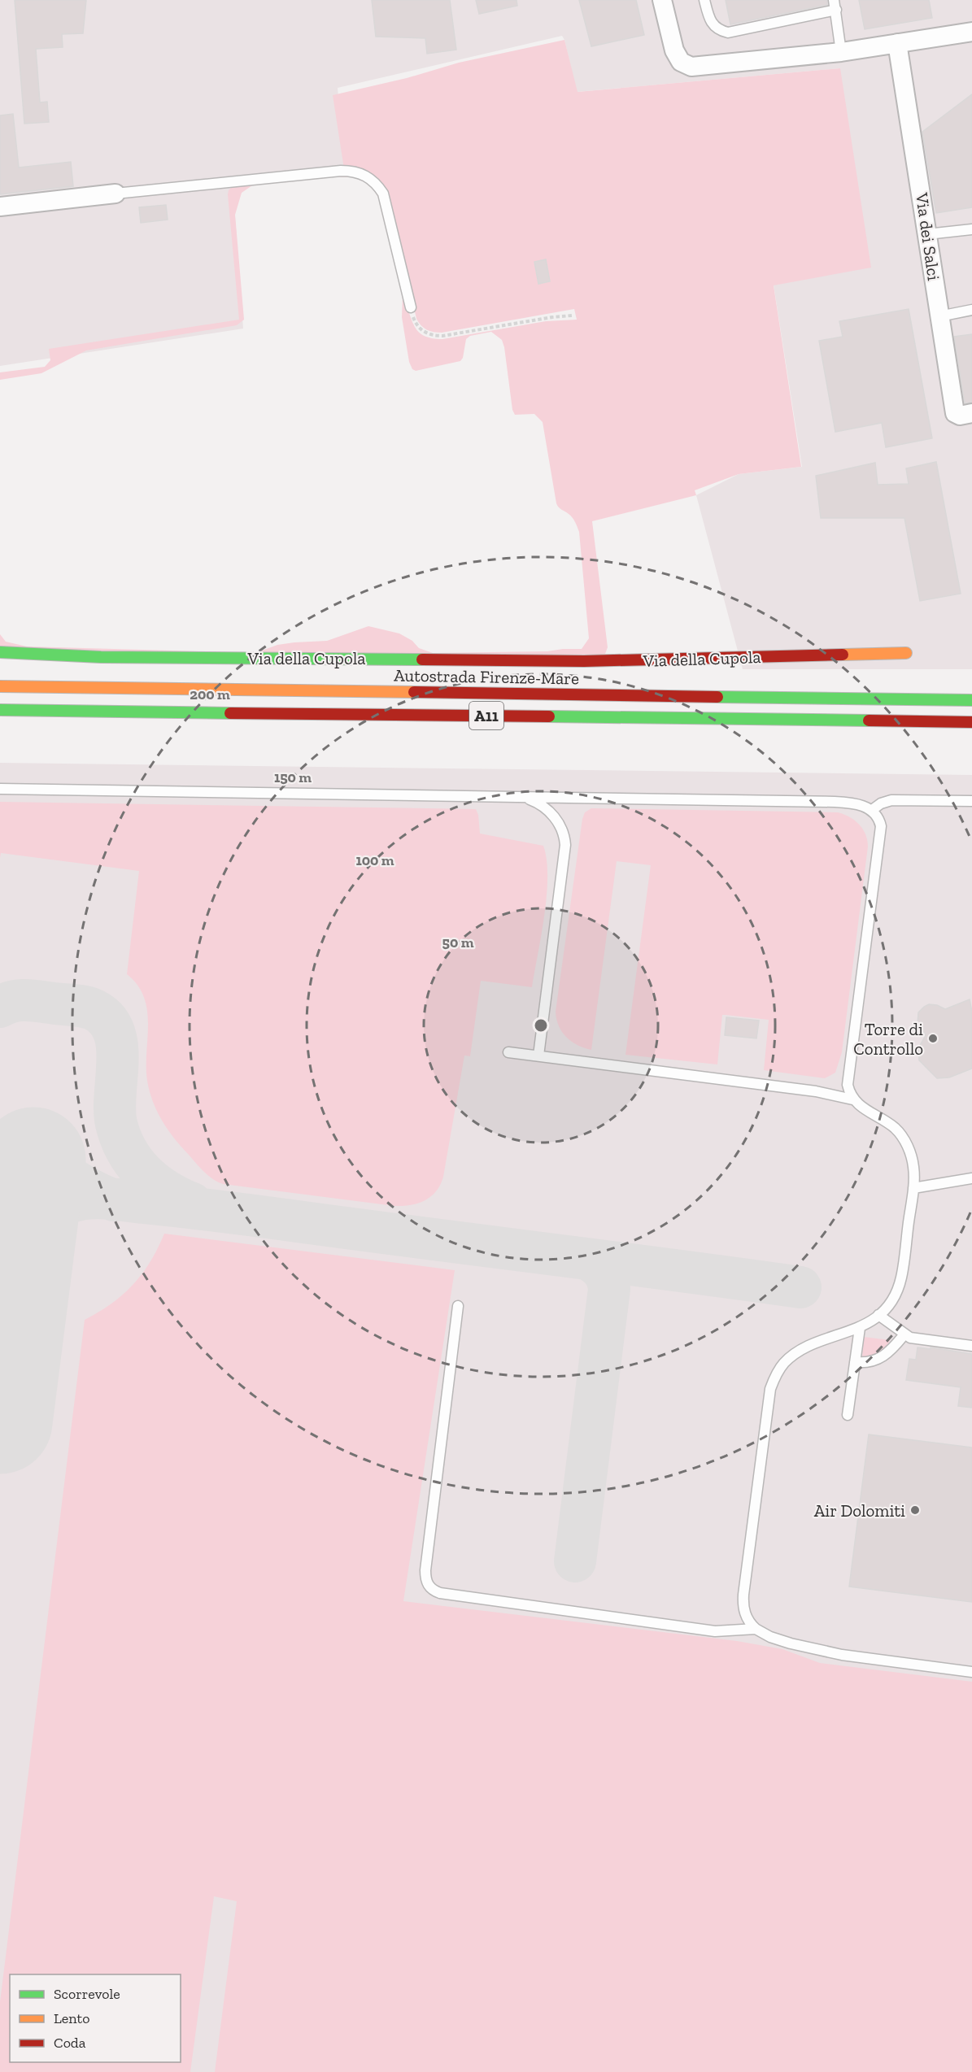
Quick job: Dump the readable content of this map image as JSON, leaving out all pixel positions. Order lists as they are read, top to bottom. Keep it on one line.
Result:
{"streets":{"main road":["Via della Cupola","Autostrada Firenze-Mare","A11"],"street":["Via dei Salci"]},"places":["Torre di Controllo","Air Dolomiti"],"legend":["Scorrevole","Lento","Coda"],"rings":["200 m","150 m","100 m","50 m"]}
